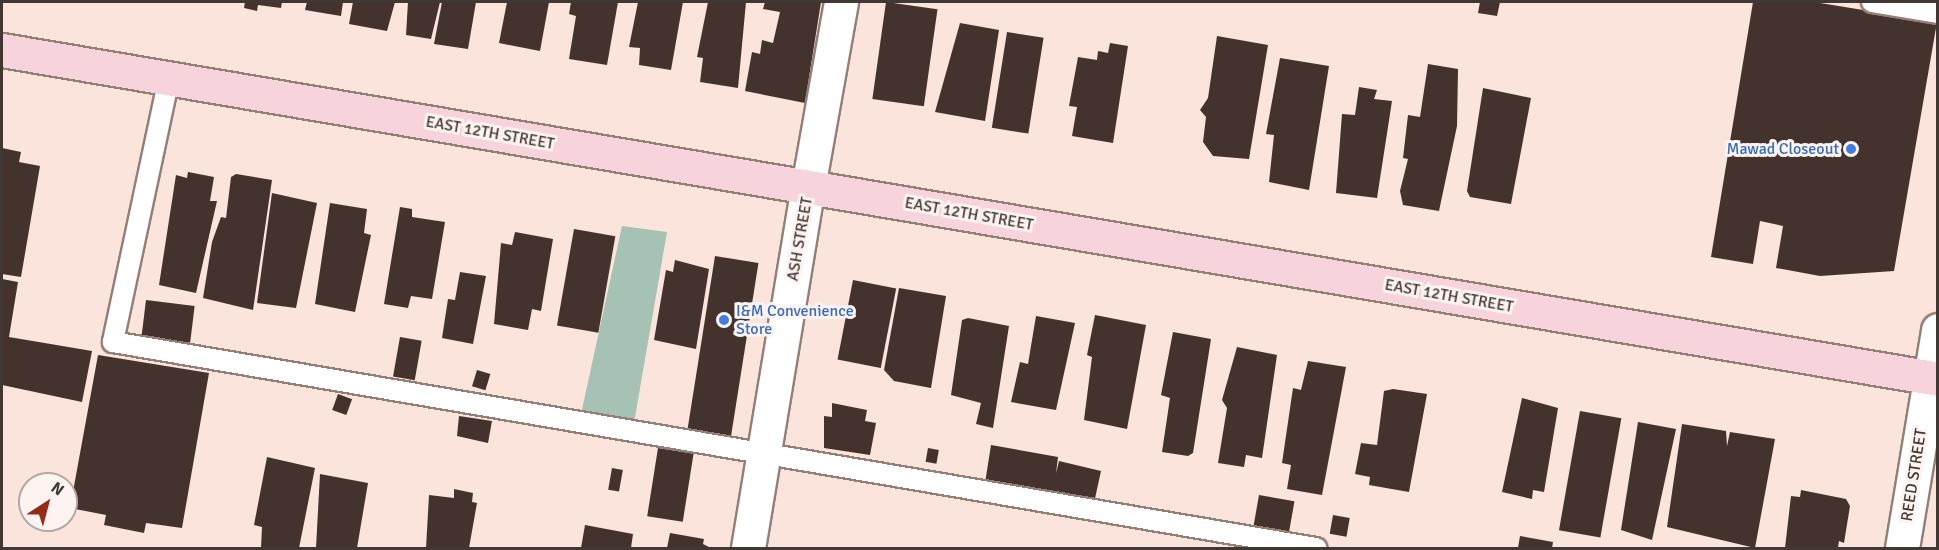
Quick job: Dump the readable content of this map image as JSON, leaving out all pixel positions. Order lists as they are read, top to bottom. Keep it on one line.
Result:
{"streets":{"main road":["EAST 12TH STREET"],"street":["ASH STREET","REED STREET"]},"crossings":[["EAST 12TH STREET","ASH STREET"],["EAST 12TH STREET","REED STREET"]],"places":["Mawad Closeout","I&M Convenience Store"],"north":"top right"}
